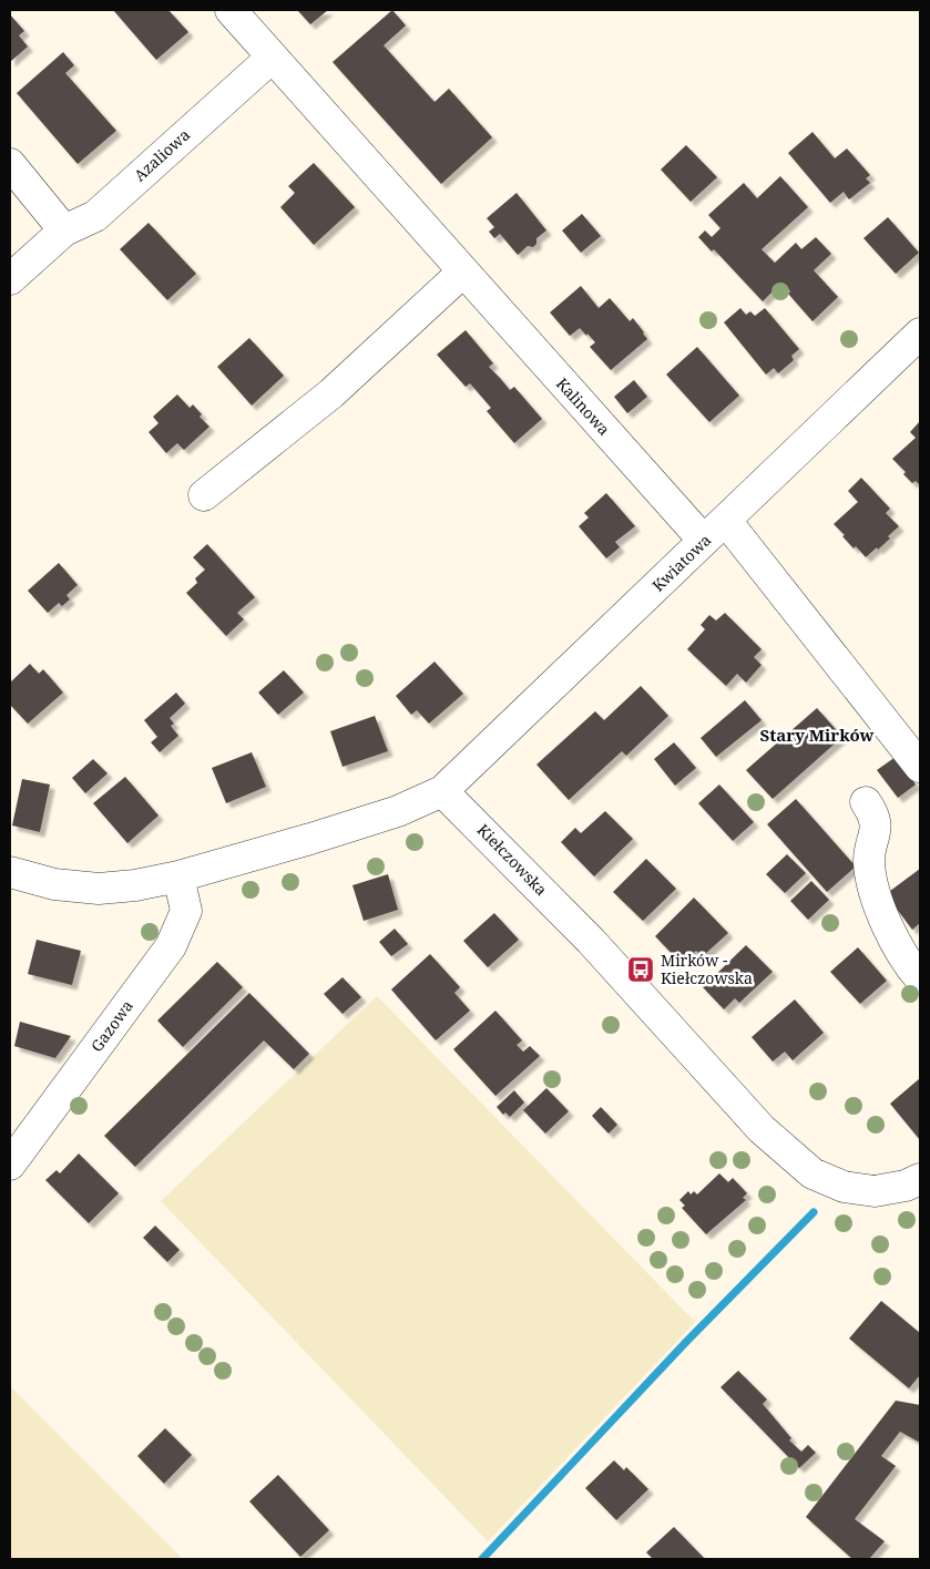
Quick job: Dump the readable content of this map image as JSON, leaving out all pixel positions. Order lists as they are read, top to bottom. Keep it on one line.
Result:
{"streets":{"street":["Azaliowa","Kalinowa","Kwiatowa","Kiełczowska","Gazowa"]},"crossings":[["Azaliowa","Kalinowa"],["Kalinowa","Kwiatowa"],["Kwiatowa","Kiełczowska"]],"districts":["Stary Mirków"],"places":{"bus stop":["Mirków - Kiełczowska"]}}
